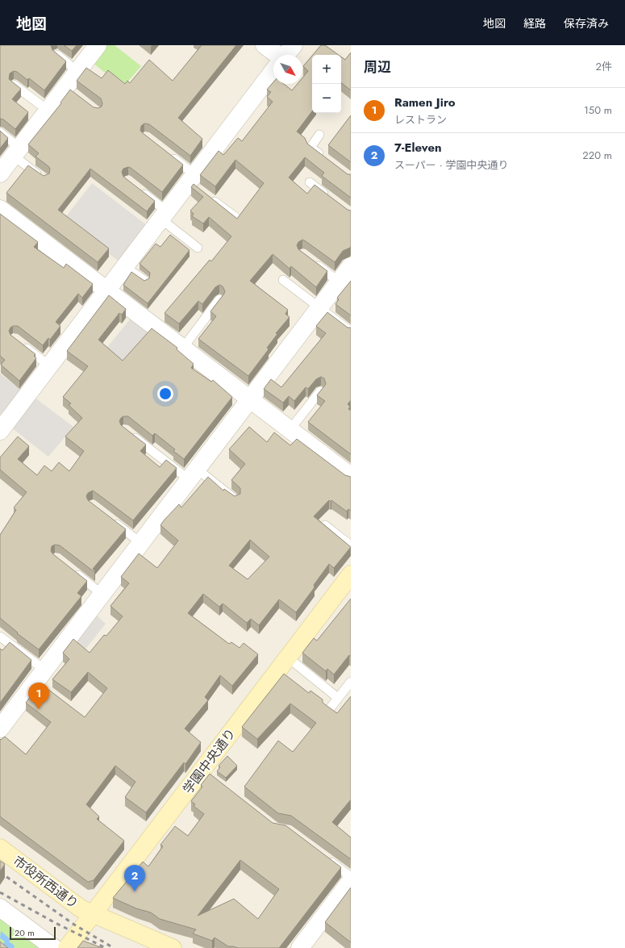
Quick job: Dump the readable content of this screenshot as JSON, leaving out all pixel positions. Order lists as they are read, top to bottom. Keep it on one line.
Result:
{"streets":{"street":["学園中央通り","市役所西通り"]},"crossings":[["学園中央通り","市役所西通り"]],"scale_bar":"20 m","north":"bottom right","page":{"header":"地図","nav":["地図","経路","保存済み"],"heading":["周辺","2件"],"map_buttons":["+","−"],"list":[{"mark":"1","name":"Ramen Jiro","note":"レストラン","value":"150 m"},{"mark":"2","name":"7-Eleven","note":"スーパー · 学園中央通り","value":"220 m"}],"pins":["1","2"],"scale":"20 m"}}
